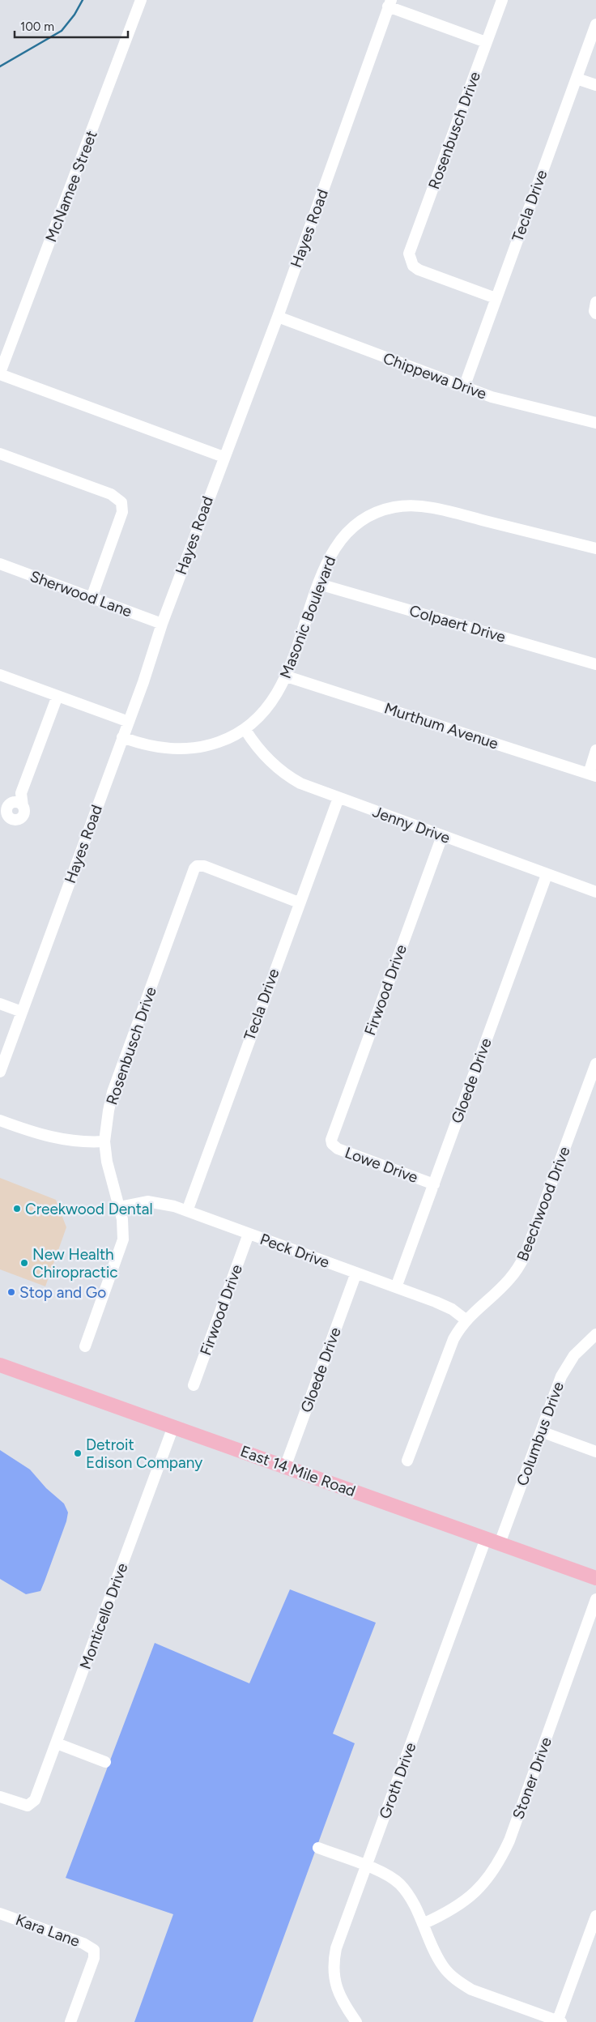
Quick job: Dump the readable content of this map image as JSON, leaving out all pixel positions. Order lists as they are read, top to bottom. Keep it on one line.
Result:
{"streets":{"main road":["East 14 Mile Road"],"street":["Rosenbusch Drive","McNamee Street","Tecla Drive","Hayes Road","Chippewa Drive","Sherwood Lane","Masonic Boulevard","Colpaert Drive","Murthum Avenue","Jenny Drive","Firwood Drive","Gloede Drive","Lowe Drive","Beechwood Drive","Peck Drive","Columbus Drive","Monticello Drive","Stoner Drive","Groth Drive","Kara Lane"]},"crossings":[["Rosenbusch Drive","Tecla Drive"],["Rosenbusch Drive","Peck Drive"],["Tecla Drive","Chippewa Drive"],["Tecla Drive","Jenny Drive"],["Tecla Drive","Peck Drive"],["Hayes Road","Chippewa Drive"],["Hayes Road","Sherwood Lane"],["Hayes Road","Masonic Boulevard"],["Masonic Boulevard","Colpaert Drive"],["Masonic Boulevard","Murthum Avenue"],["Masonic Boulevard","Jenny Drive"],["Jenny Drive","Firwood Drive"],["Jenny Drive","Gloede Drive"],["Firwood Drive","Lowe Drive"],["Firwood Drive","Peck Drive"],["Gloede Drive","Lowe Drive"],["Gloede Drive","Peck Drive"],["Gloede Drive","East 14 Mile Road"],["Beechwood Drive","Peck Drive"],["Columbus Drive","East 14 Mile Road"],["Columbus Drive","Groth Drive"],["East 14 Mile Road","Monticello Drive"],["East 14 Mile Road","Groth Drive"]],"places":["Creekwood Dental","New Health Chiropractic","Stop and Go","Detroit Edison Company"],"scale_bar":"100 m"}
